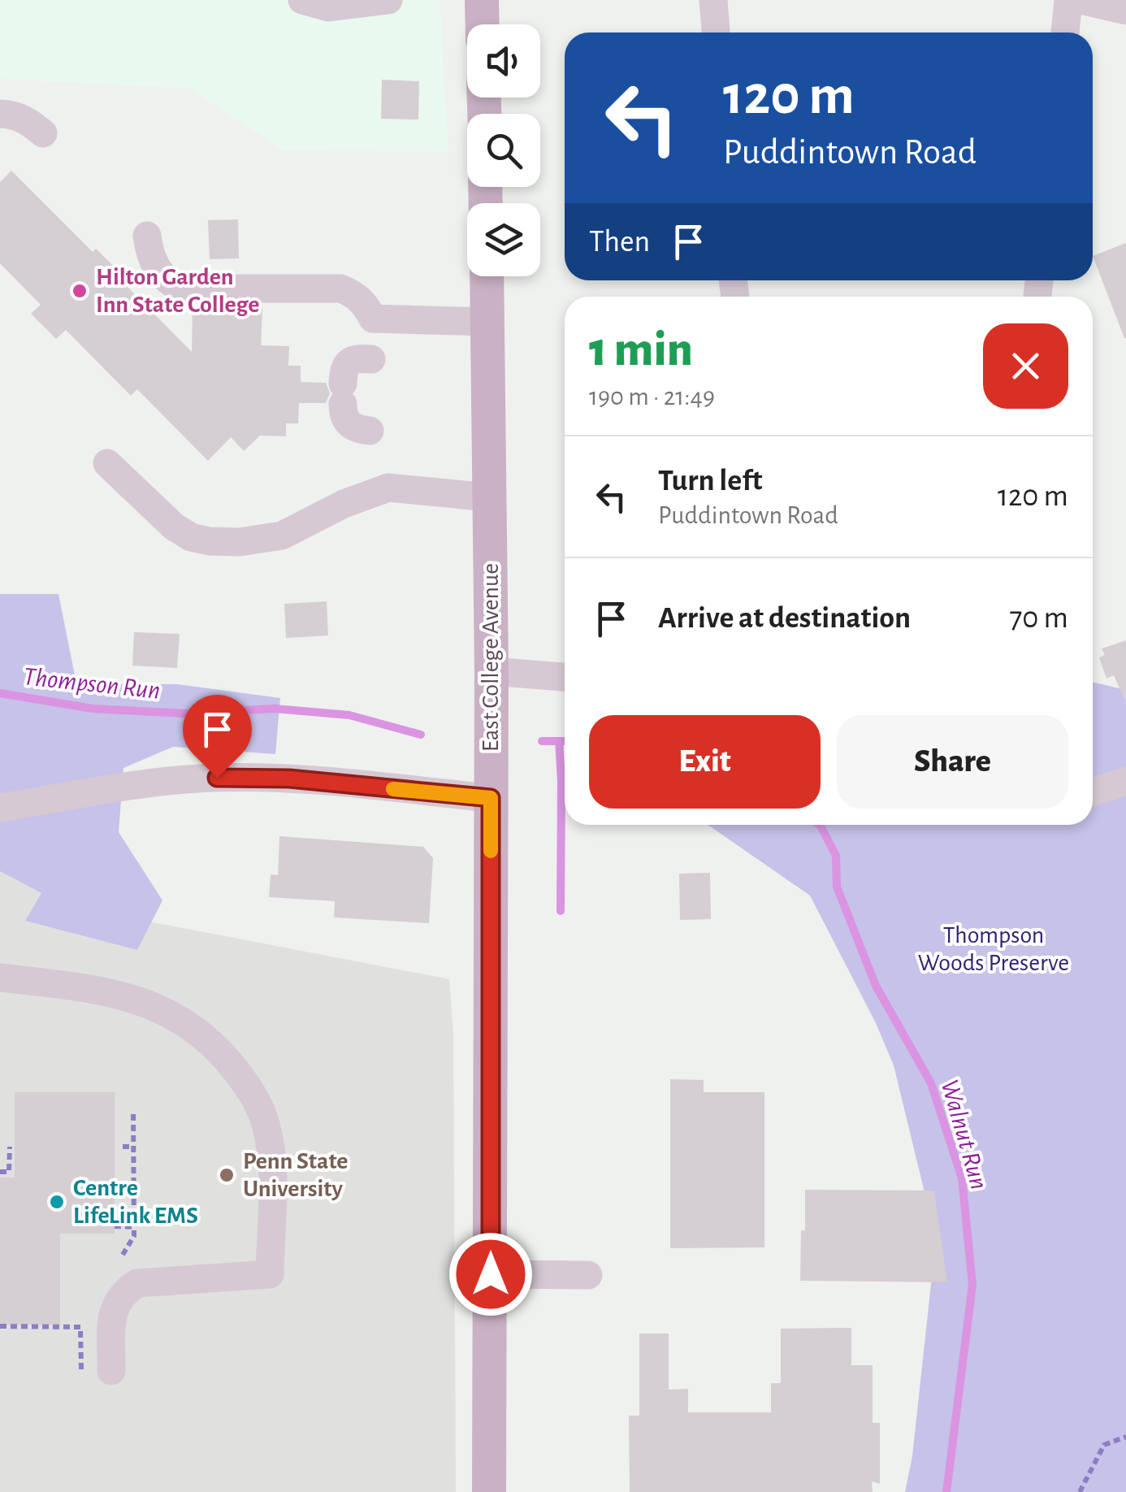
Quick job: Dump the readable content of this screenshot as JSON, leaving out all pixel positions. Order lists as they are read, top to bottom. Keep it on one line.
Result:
{"streets":{"main road":["East College Avenue"]},"water":["Thompson Run","Walnut Run"],"parks":["Thompson Woods Preserve"],"places":["Hilton Garden Inn State College","Penn State University","Centre LifeLink EMS"],"page":{"turn":["120 m","Puddintown Road"],"then":"Then","heading":["1 min","190 m · 21:49"],"list":[{"name":"Turn left","note":"Puddintown Road","value":"120 m"},{"name":"Arrive at destination","value":"70 m"}],"buttons":["Exit","Share"]}}
